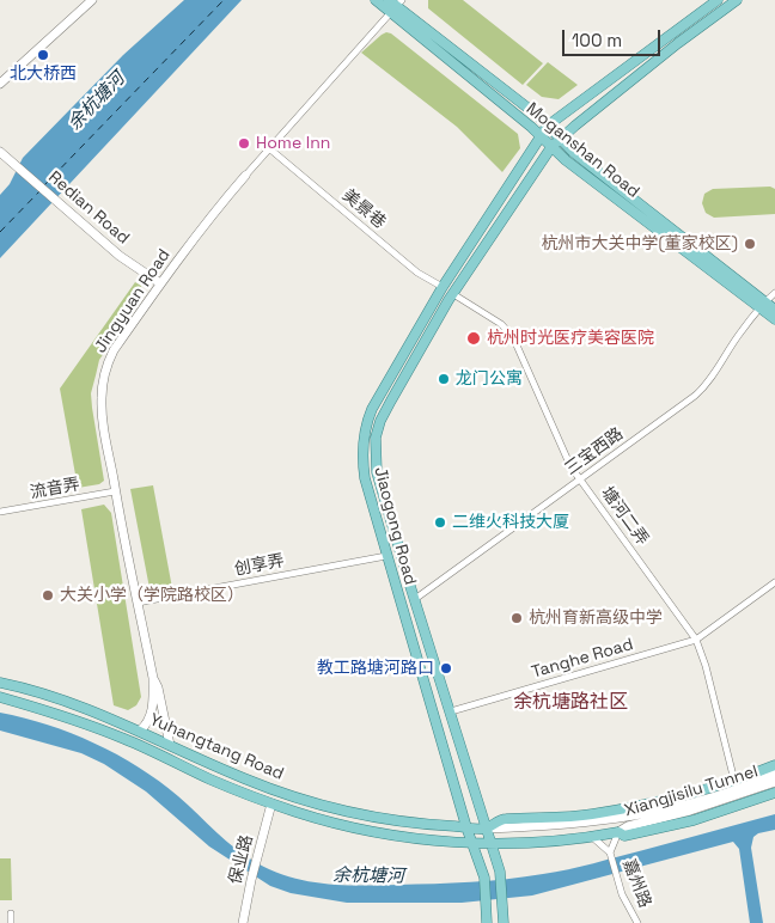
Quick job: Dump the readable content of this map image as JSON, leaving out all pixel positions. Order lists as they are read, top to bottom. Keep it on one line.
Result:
{"streets":{"main road":["Moganshan Road","Jiaogong Road","Yuhangtang Road"],"street":["Redian Road","美景巷","Jingyuan Road","三宝西路","流音弄","塘河二弄","创享弄","Tanghe Road","Xiangjisilu Tunnel","保业路","嘉州路"]},"crossings":[["Moganshan Road","Jingyuan Road"],["Moganshan Road","三宝西路"],["Moganshan Road","Jiaogong Road"],["Redian Road","Jingyuan Road"],["美景巷","Jingyuan Road"],["美景巷","Jiaogong Road"],["Jingyuan Road","流音弄"],["Jingyuan Road","创享弄"],["Jingyuan Road","Yuhangtang Road"],["三宝西路","塘河二弄"],["三宝西路","Jiaogong Road"],["塘河二弄","Jiaogong Road"],["塘河二弄","Tanghe Road"],["塘河二弄","Yuhangtang Road"],["Jiaogong Road","创享弄"],["Jiaogong Road","Tanghe Road"],["Jiaogong Road","Yuhangtang Road"],["Jiaogong Road","Xiangjisilu Tunnel"],["Yuhangtang Road","Xiangjisilu Tunnel"],["Yuhangtang Road","保业路"],["Yuhangtang Road","嘉州路"],["Xiangjisilu Tunnel","嘉州路"]],"districts":["余杭塘路社区"],"water":["余杭塘河"],"places":["北大桥西","Home Inn","杭州市大关中学(董家校区)","杭州时光医疗美容医院","龙门公寓","二维火科技大厦","大关小学（学院路校区）","杭州育新高级中学","教工路塘河路口"],"scale_bar":"100 m"}
